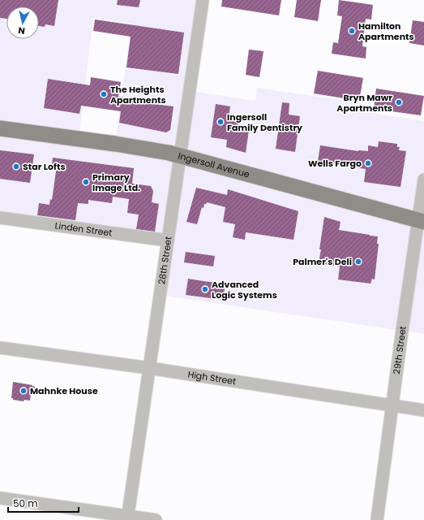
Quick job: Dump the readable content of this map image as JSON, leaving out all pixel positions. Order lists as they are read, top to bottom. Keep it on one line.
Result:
{"streets":{"main road":["Ingersoll Avenue"],"street":["Linden Street","28th Street","29th Street","High Street"]},"crossings":[["Ingersoll Avenue","28th Street"],["Ingersoll Avenue","29th Street"],["Linden Street","28th Street"],["28th Street","High Street"],["29th Street","High Street"]],"places":["Hamilton Apartments","The Heights Apartments","Bryn Mawr Apartments","Ingersoll Family Dentistry","Wells Fargo","Star Lofts","Primary Image Ltd.","Palmer's Deli","Advanced Logic Systems","Mahnke House"],"scale_bar":"50 m","north":"bottom"}
